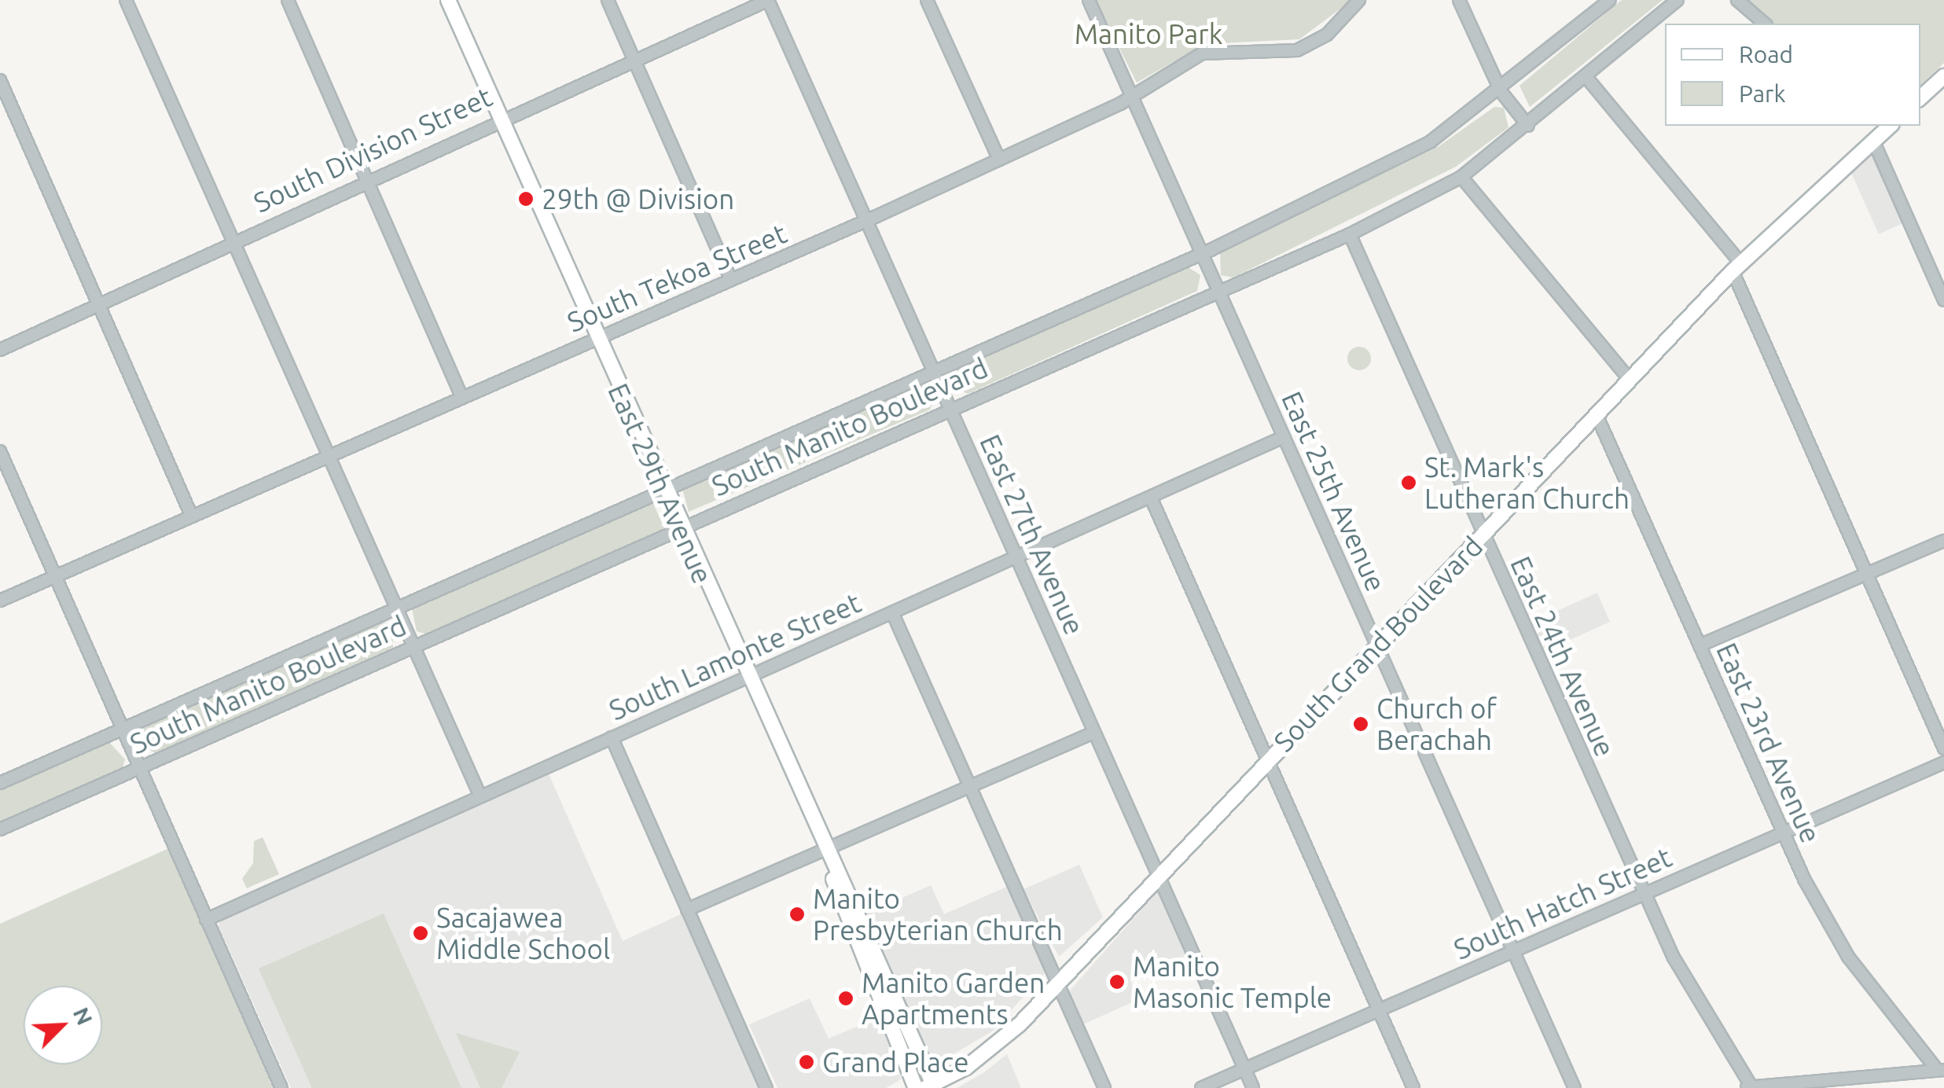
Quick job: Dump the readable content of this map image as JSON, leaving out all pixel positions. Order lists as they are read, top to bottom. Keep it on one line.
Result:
{"streets":{"main road":["East 29th Avenue","South Grand Boulevard"],"street":["South Division Street","South Tekoa Street","South Manito Boulevard","East 25th Avenue","East 27th Avenue","South Lamonte Street","East 24th Avenue","East 23rd Avenue","South Hatch Street"]},"crossings":[["South Division Street","East 29th Avenue"],["South Division Street","East 27th Avenue"],["South Tekoa Street","East 29th Avenue"],["South Tekoa Street","East 25th Avenue"],["South Tekoa Street","East 27th Avenue"],["South Manito Boulevard","East 29th Avenue"],["South Manito Boulevard","East 25th Avenue"],["South Manito Boulevard","East 27th Avenue"],["South Manito Boulevard","East 24th Avenue"],["East 29th Avenue","South Grand Boulevard"],["East 29th Avenue","South Lamonte Street"],["East 25th Avenue","South Grand Boulevard"],["East 25th Avenue","South Lamonte Street"],["East 25th Avenue","South Hatch Street"],["East 27th Avenue","South Grand Boulevard"],["East 27th Avenue","South Lamonte Street"],["East 27th Avenue","South Hatch Street"],["South Grand Boulevard","East 24th Avenue"],["South Grand Boulevard","East 23rd Avenue"],["East 24th Avenue","South Hatch Street"],["East 23rd Avenue","South Hatch Street"]],"parks":["Manito Park"],"places":["29th @ Division","St. Mark's Lutheran Church","Church of Berachah","Manito Presbyterian Church","Sacajawea Middle School","Manito Masonic Temple","Manito Garden Apartments","Grand Place"],"legend":["Road","Park"],"north":"top right"}
